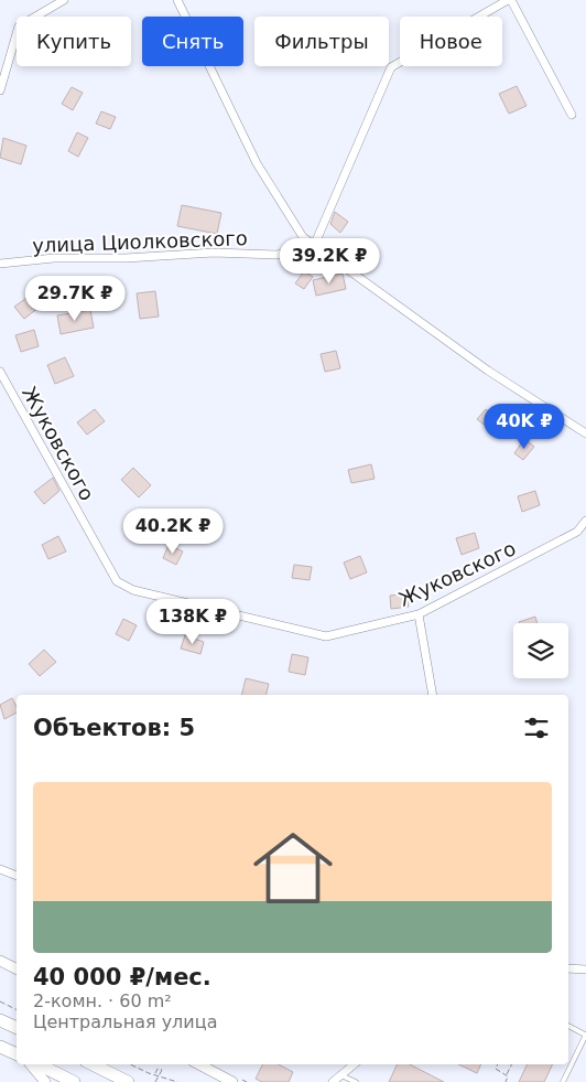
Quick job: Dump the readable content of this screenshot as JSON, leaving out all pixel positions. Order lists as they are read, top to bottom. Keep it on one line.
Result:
{"streets":{"street":["улица Циолковского","Жуковского"]},"page":{"chip":["Купить","Снять","Фильтры","Новое"],"price":["39.2K ₽","29.7K ₽","40K ₽","40.2K ₽","138K ₽"],"heading":"Объектов: 5","list":[{"name":"40 000 ₽/мес.","note":"2-комн. · 60 m² · Центральная улица"}]}}
